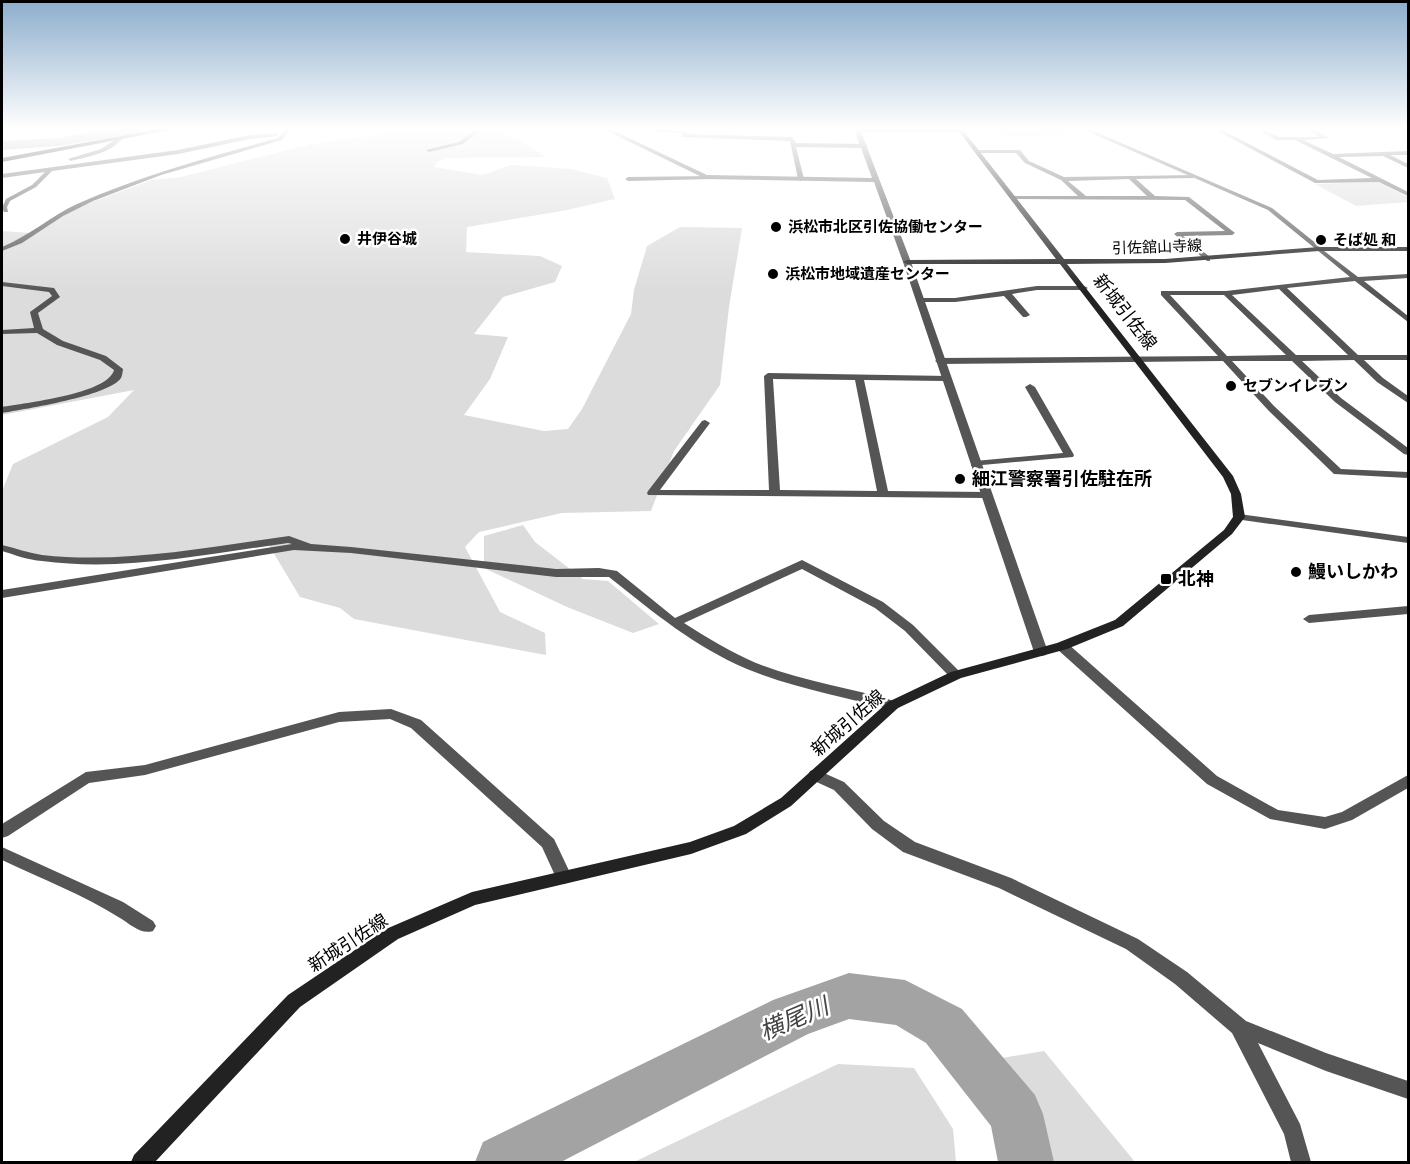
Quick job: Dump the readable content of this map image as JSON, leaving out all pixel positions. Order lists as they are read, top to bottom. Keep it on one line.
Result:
{"streets":{"main road":["引佐舘山寺線","新城引佐線"]},"crossings":[["引佐舘山寺線","新城引佐線"]],"water":["横尾川"],"places":{"other":["浜松市北区引佐協働センター","井伊谷城","そば処 和","浜松市地域遺産センター","セブンイレブン","細江警察署引佐駐在所","鰻いしかわ"],"transit":["北神"]}}
